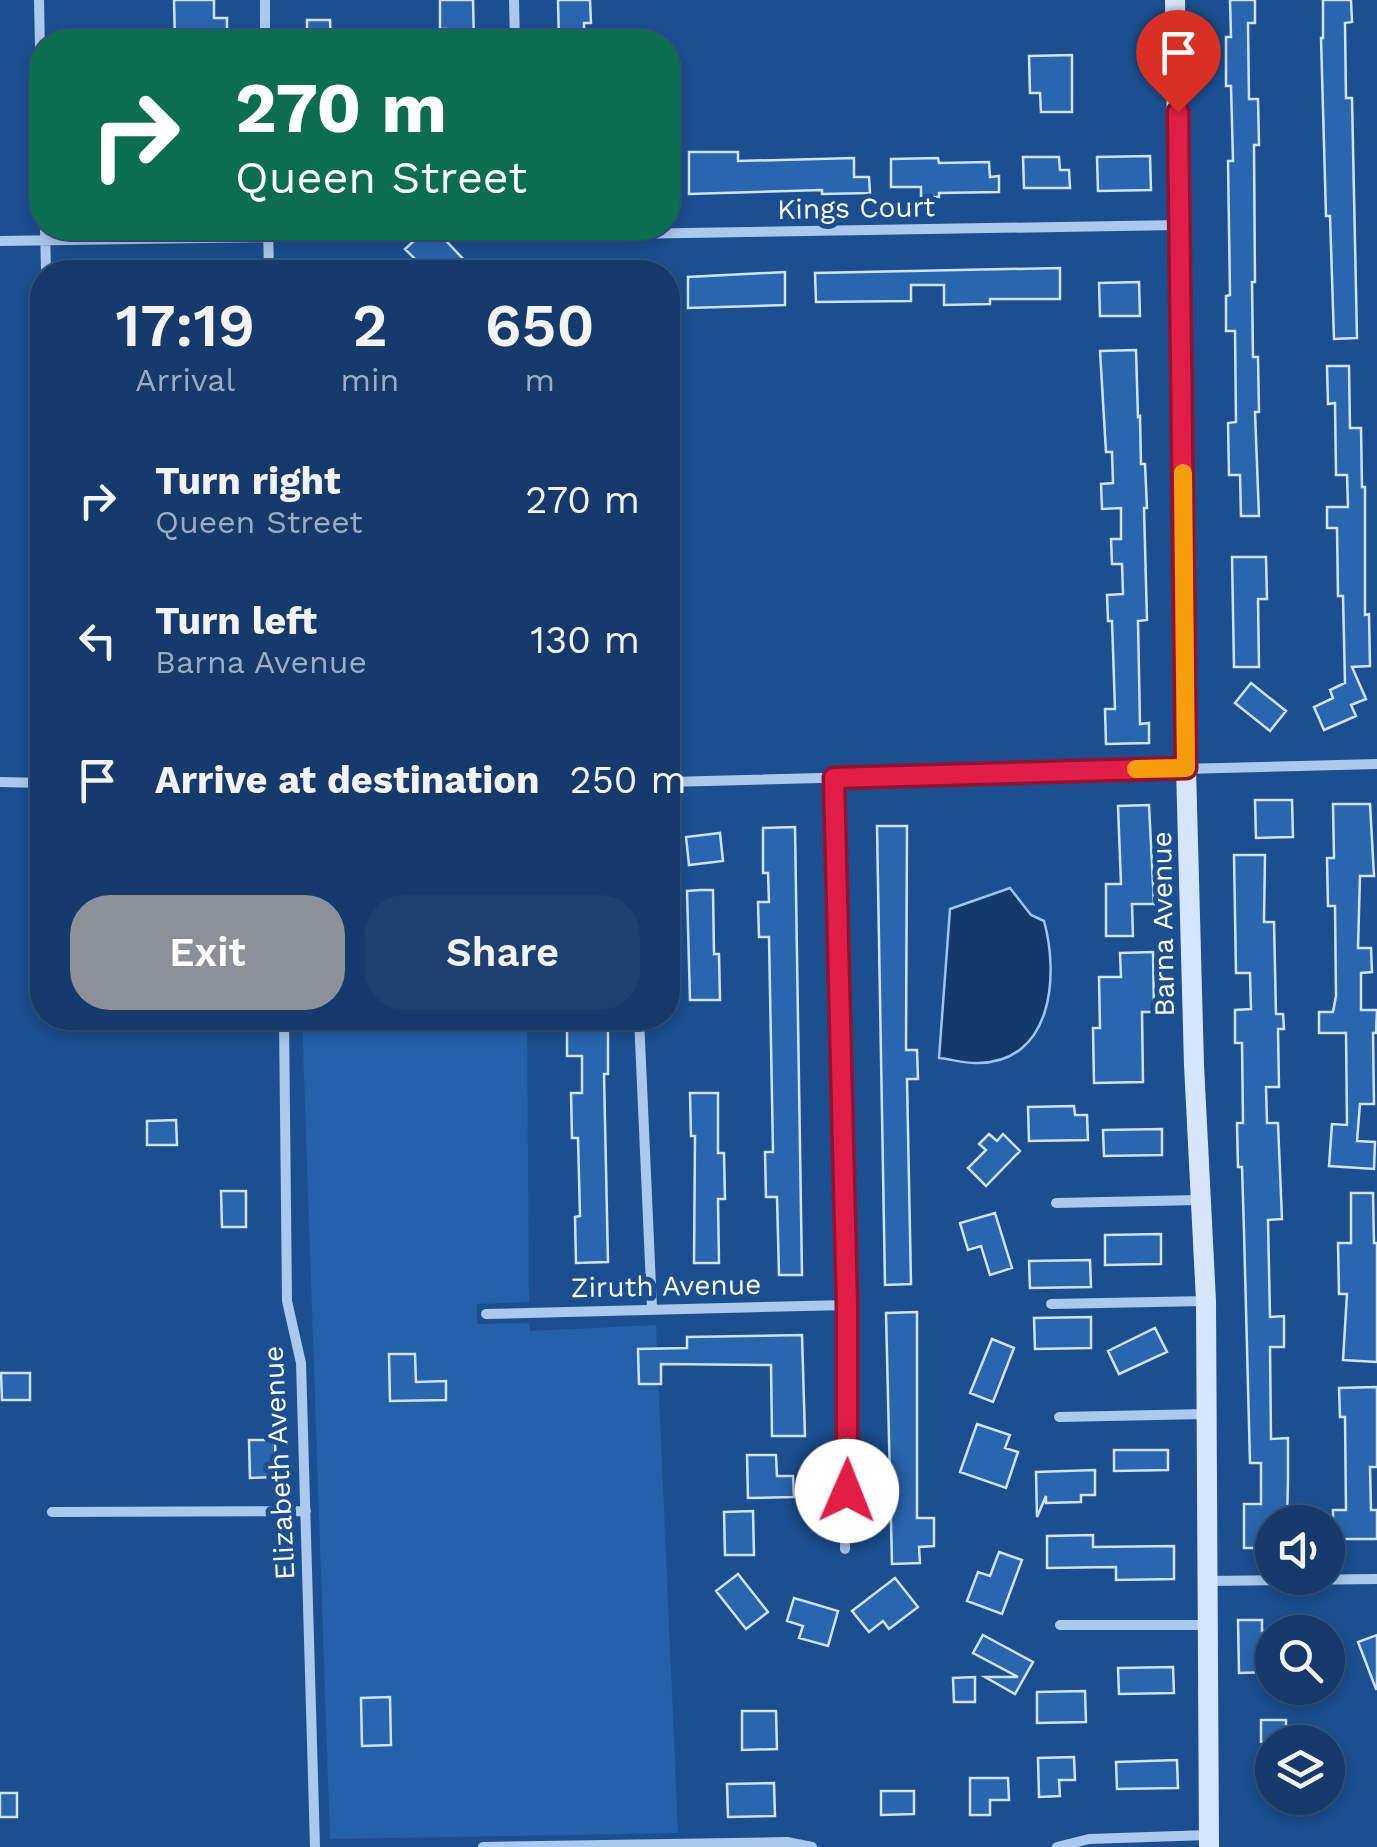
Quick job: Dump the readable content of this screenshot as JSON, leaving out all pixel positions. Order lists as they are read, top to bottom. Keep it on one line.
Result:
{"streets":{"street":["Kings Court","Barna Avenue","Ziruth Avenue","Elizabeth Avenue"]},"crossings":[["Kings Court","Barna Avenue"]],"page":{"turn":["270 m","Queen Street"],"eta":["17:19","Arrival","2","min","650","m"],"list":[{"name":"Turn right","note":"Queen Street","value":"270 m"},{"name":"Turn left","note":"Barna Avenue","value":"130 m"},{"name":"Arrive at destination","value":"250 m"}],"buttons":["Exit","Share"]}}
